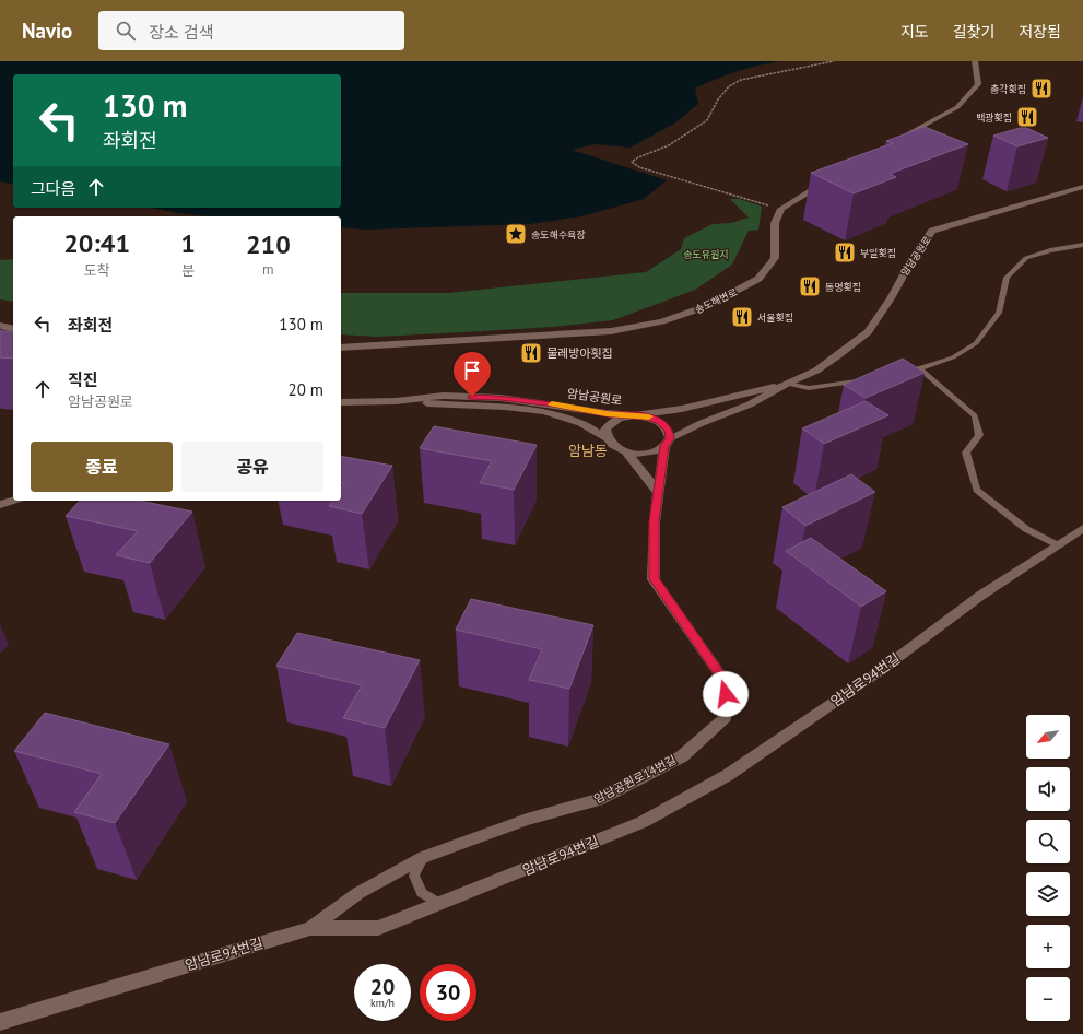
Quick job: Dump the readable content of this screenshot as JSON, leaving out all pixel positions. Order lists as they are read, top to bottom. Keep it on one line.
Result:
{"streets":{"street":["암남공원로","송도해변로","암남로94번길","암남공원로14번길"]},"crossings":[["암남공원로","암남공원로14번길"],["암남로94번길","암남공원로14번길"]],"districts":["암남동"],"parks":["송도유원지"],"places":{"restaurant":["총각횟집","백광횟집","부일횟집","동명횟집","서울횟집","물레방아횟집"],"place":["송도해수욕장"]},"north":"bottom left","page":{"header":"Navio","search":"장소 검색","nav":["지도","길찾기","저장됨"],"turn":["130 m","좌회전"],"then":"그다음","eta":["20:41","도착","1","분","210","m"],"list":[{"name":"좌회전","value":"130 m"},{"name":"직진","note":"암남공원로","value":"20 m"}],"buttons":["종료","공유"],"map_buttons":["+","−"],"speed":"20 km/h","limit":"30"}}
